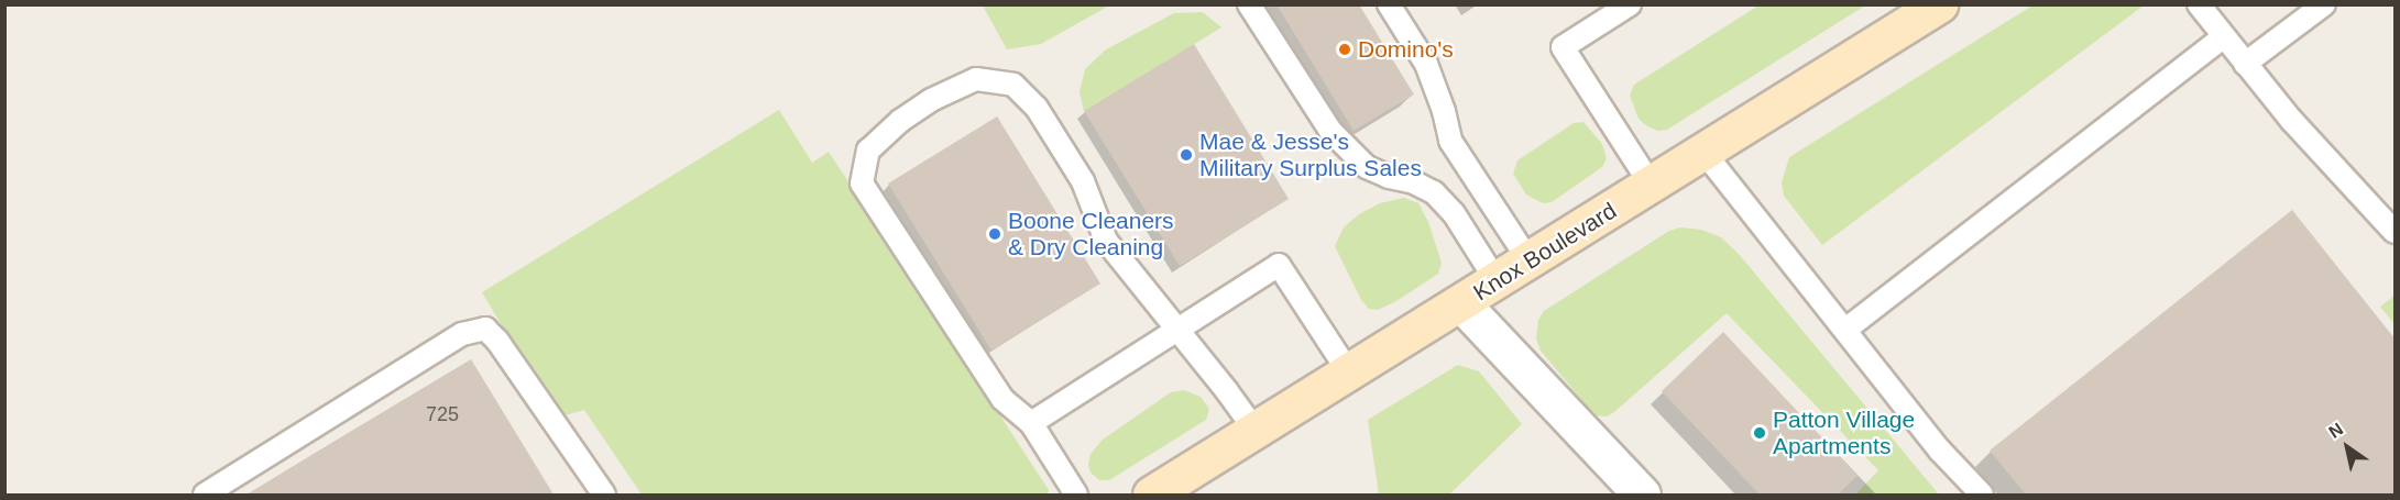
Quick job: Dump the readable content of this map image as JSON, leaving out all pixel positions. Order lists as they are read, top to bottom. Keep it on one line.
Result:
{"streets":{"main road":["Knox Boulevard"]},"places":["Domino's","Mae & Jesse's Military Surplus Sales","Boone Cleaners & Dry Cleaning","Patton Village Apartments"],"house_numbers":["725"],"north":"top left"}
